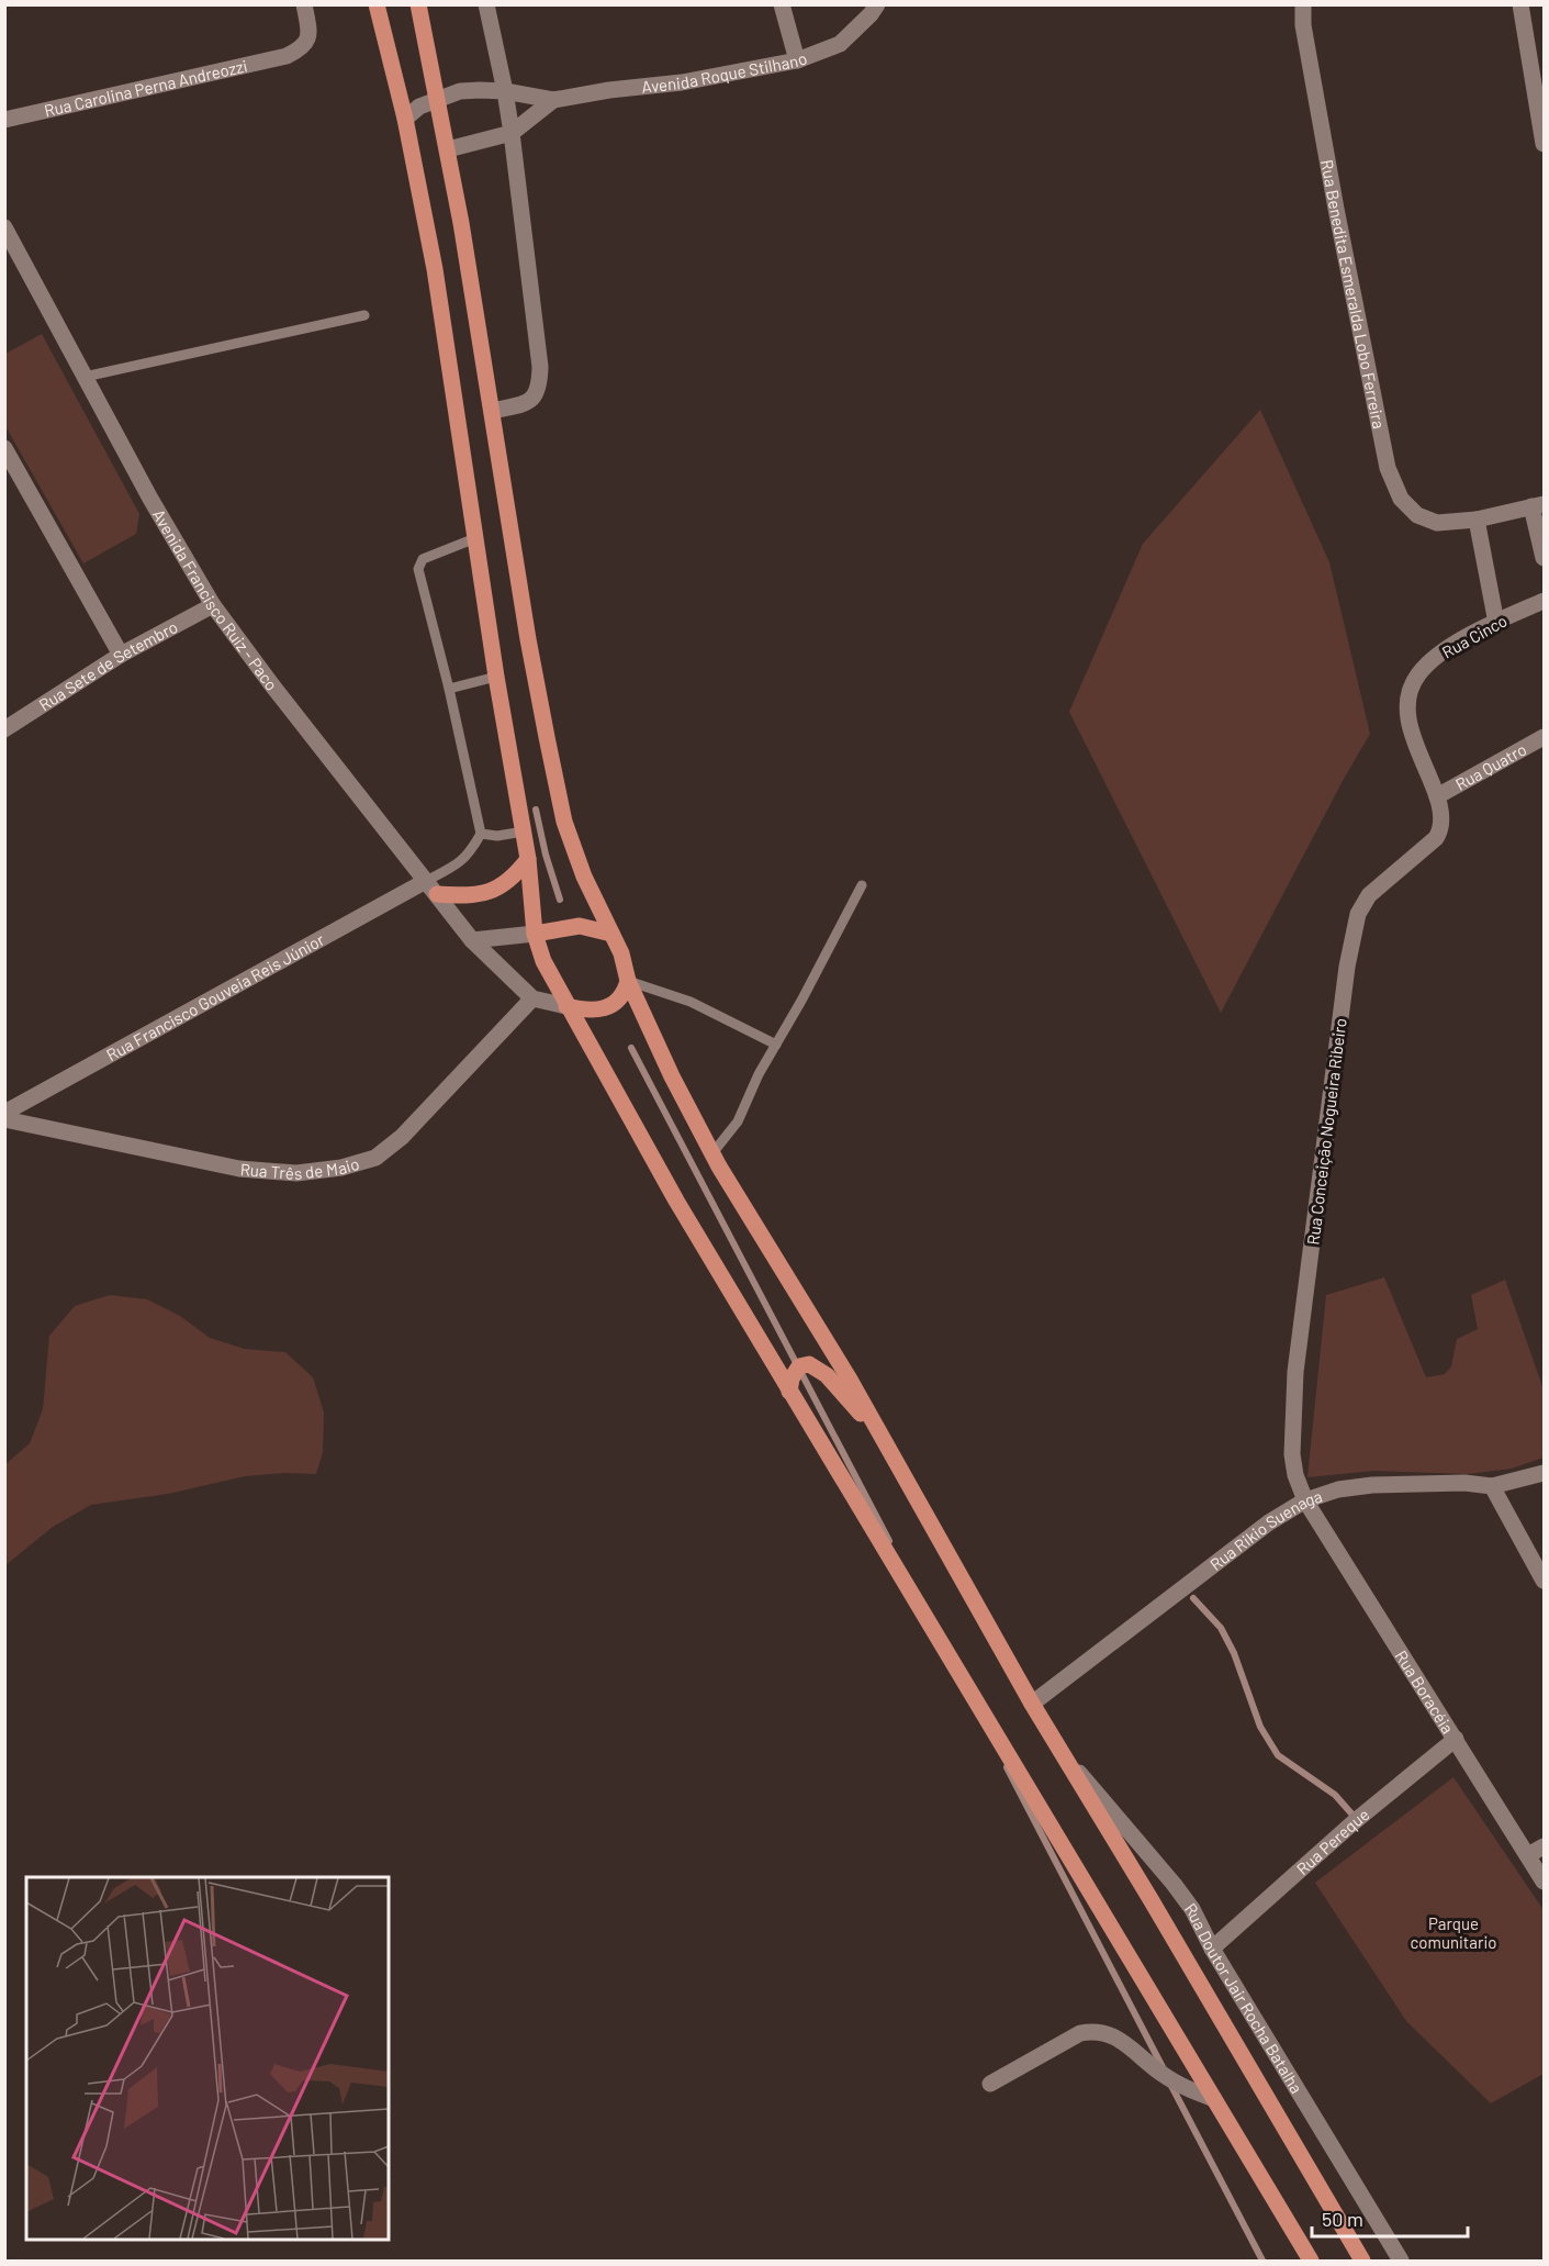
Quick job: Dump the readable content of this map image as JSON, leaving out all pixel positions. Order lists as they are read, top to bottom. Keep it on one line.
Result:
{"streets":{"street":["Avenida Roque Stilhano","Rua Carolina Perna Andreozzi","Rua Benedita Esmeralda Lobo Ferreira","Avenida Francisco Ruiz - Paco","Rua Cinco","Rua Sete de Setembro","Rua Quatro","Rua Francisco Gouveia Reis Júnior","Rua Conceição Nogueira Ribeiro","Rua Três de Maio","Rua Rikio Suenaga","Rua Boracéia","Rua Pereque","Rua Doutor Jair Rocha Batalha"]},"crossings":[["Avenida Francisco Ruiz - Paco","Rua Sete de Setembro"],["Avenida Francisco Ruiz - Paco","Rua Francisco Gouveia Reis Júnior"],["Avenida Francisco Ruiz - Paco","Rua Três de Maio"],["Rua Cinco","Rua Quatro"],["Rua Cinco","Rua Conceição Nogueira Ribeiro"],["Rua Quatro","Rua Conceição Nogueira Ribeiro"],["Rua Conceição Nogueira Ribeiro","Rua Rikio Suenaga"],["Rua Conceição Nogueira Ribeiro","Rua Boracéia"],["Rua Rikio Suenaga","Rua Boracéia"],["Rua Boracéia","Rua Pereque"],["Rua Pereque","Rua Doutor Jair Rocha Batalha"]],"parks":["Parque comunitario"],"scale_bar":"50 m"}
